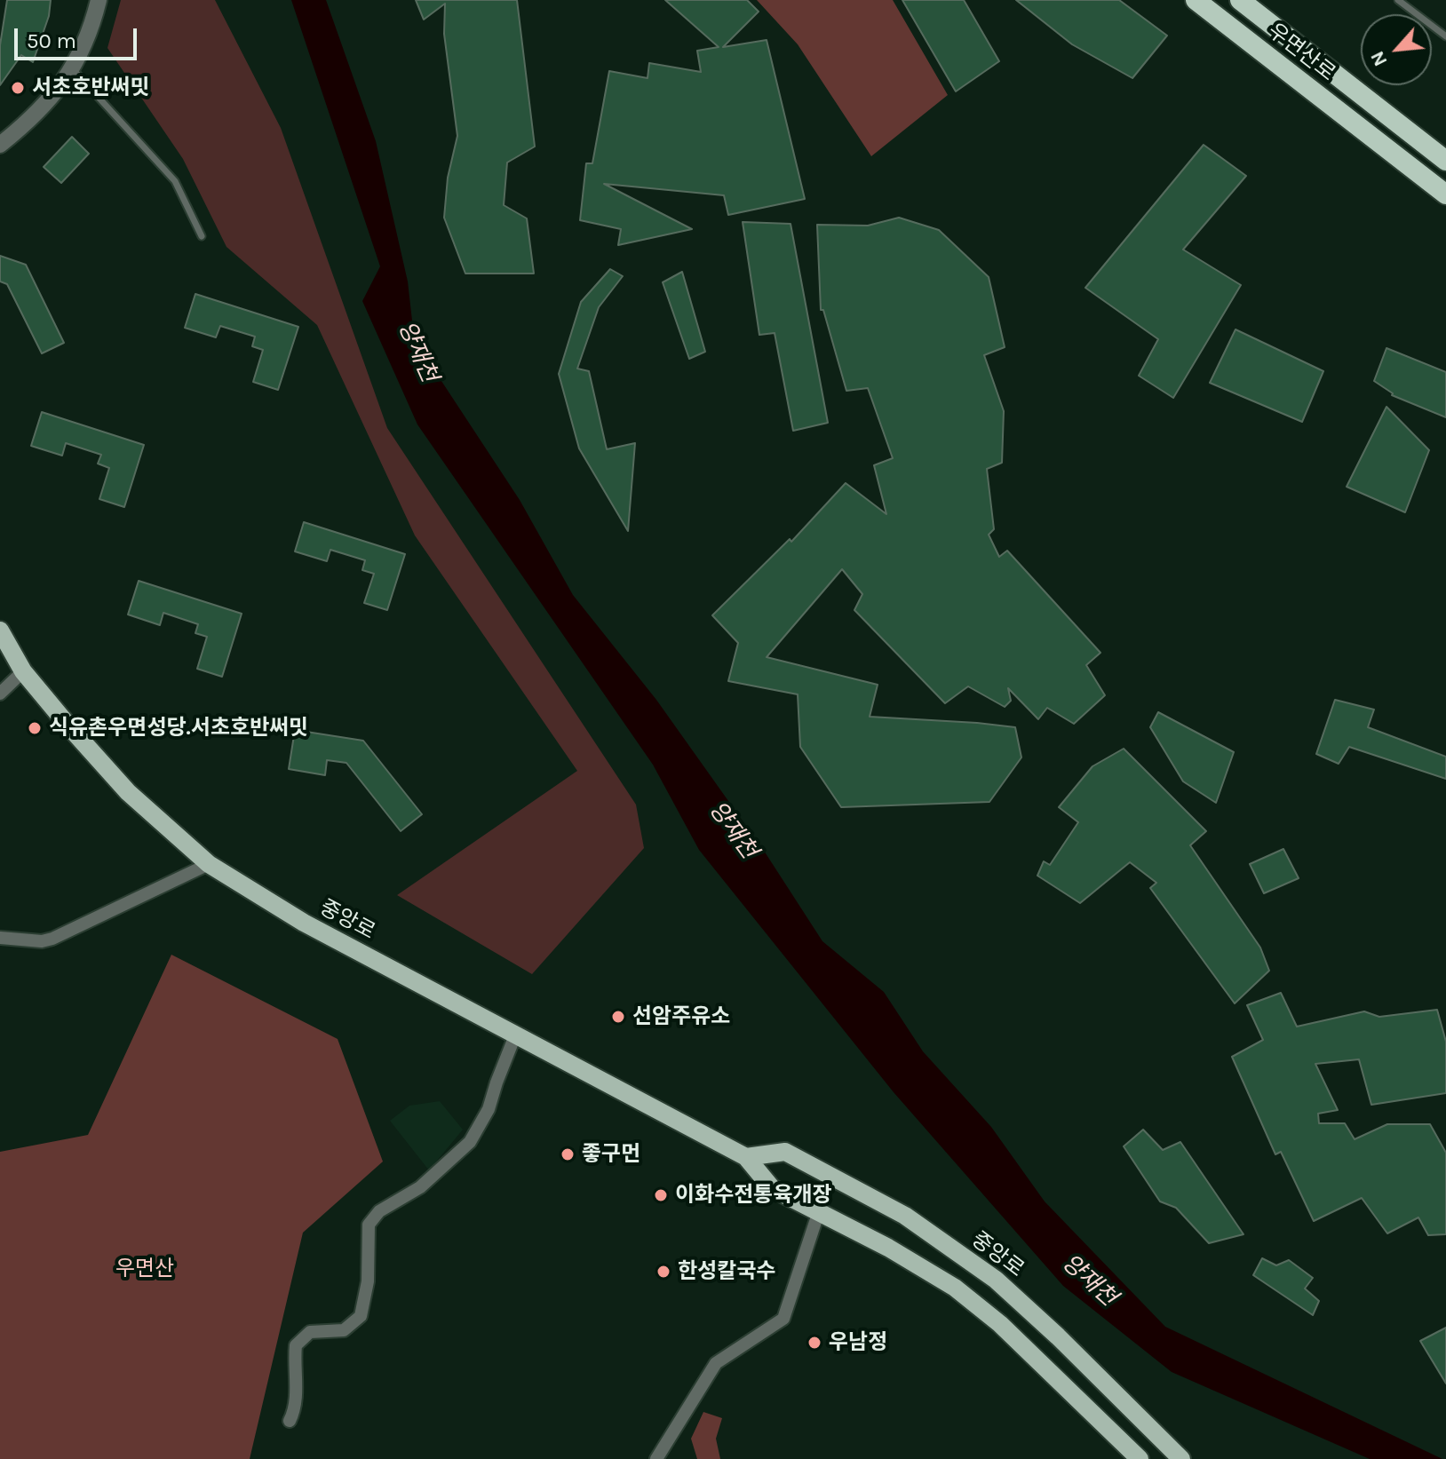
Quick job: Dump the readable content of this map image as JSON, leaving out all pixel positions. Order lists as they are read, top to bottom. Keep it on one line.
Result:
{"streets":{"highway":["우면산로"],"main road":["중앙로"]},"water":["양재천"],"parks":["우면산"],"places":["서초호반써밋","식유촌우면성당.서초호반써밋","선암주유소","좋구먼","이화수전통육개장","한성칼국수","우남정"],"scale_bar":"50 m","north":"bottom left"}
